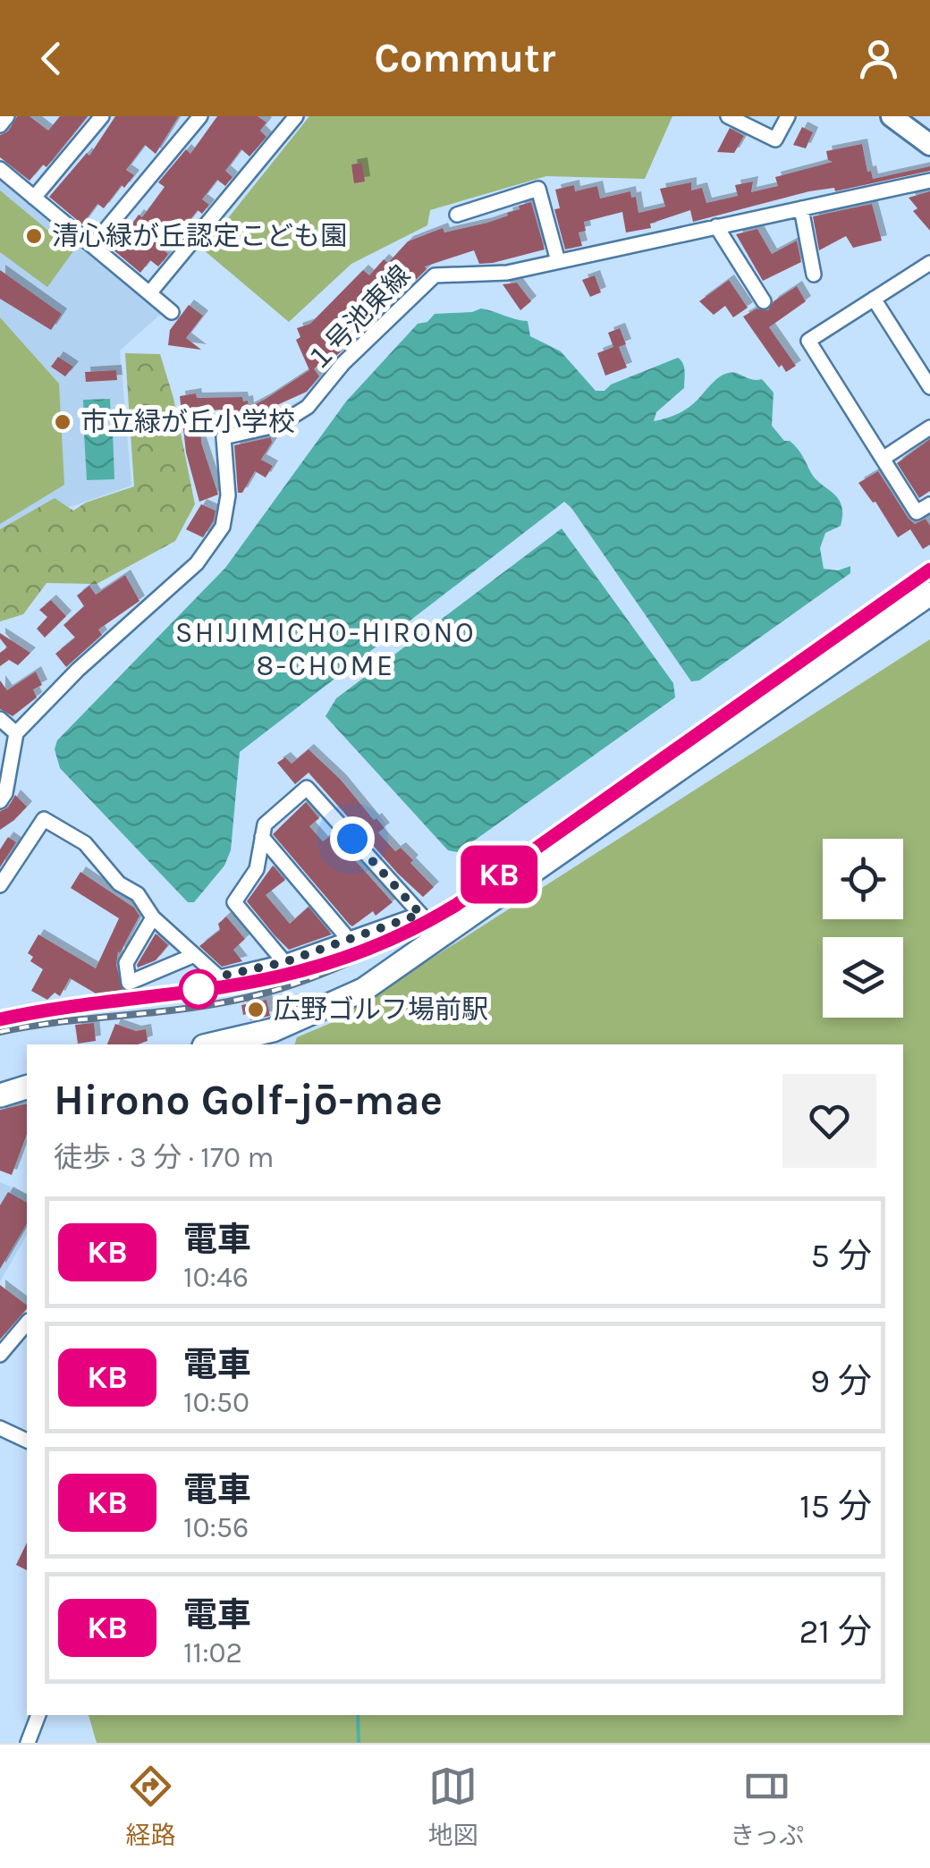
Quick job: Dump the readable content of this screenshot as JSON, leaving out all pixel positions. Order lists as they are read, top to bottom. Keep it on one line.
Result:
{"streets":{"street":["１号池東線"]},"districts":["SHIJIMICHO-HIRONO 8-CHOME"],"places":["清心緑が丘認定こども園","市立緑が丘小学校","広野ゴルフ場前駅"],"page":{"header":"Commutr","on_map":"KB","heading":["Hirono Golf-jō-mae","徒歩 · 3 分 · 170 m"],"list":[{"mark":"KB","name":"電車","note":"10:46","value":"5 分"},{"mark":"KB","name":"電車","note":"10:50","value":"9 分"},{"mark":"KB","name":"電車","note":"10:56","value":"15 分"},{"mark":"KB","name":"電車","note":"11:02","value":"21 分"}],"tabs":["経路","地図","きっぷ"]}}
